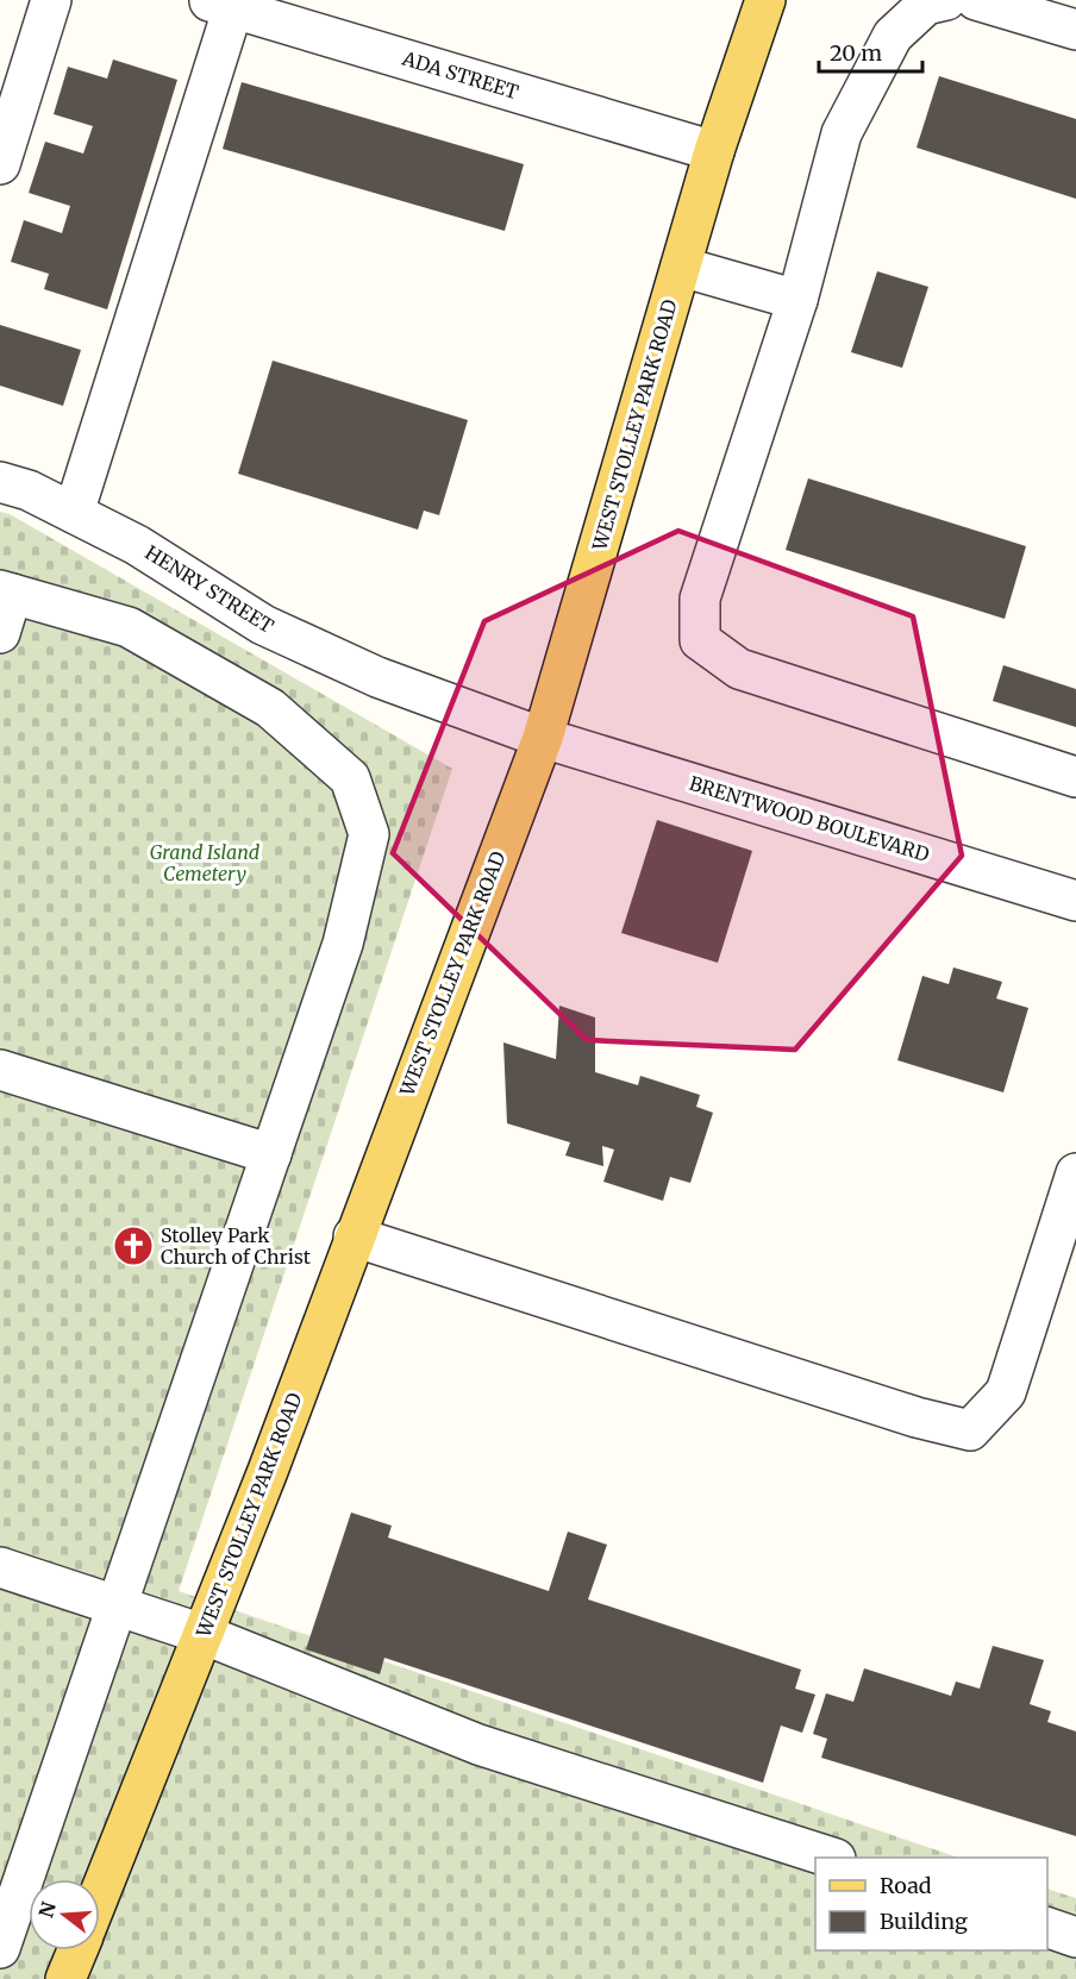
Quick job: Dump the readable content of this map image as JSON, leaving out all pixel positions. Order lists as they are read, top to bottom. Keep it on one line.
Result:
{"streets":{"main road":["WEST STOLLEY PARK ROAD"],"street":["ADA STREET","HENRY STREET","BRENTWOOD BOULEVARD"]},"crossings":[["ADA STREET","WEST STOLLEY PARK ROAD"],["WEST STOLLEY PARK ROAD","HENRY STREET"],["WEST STOLLEY PARK ROAD","BRENTWOOD BOULEVARD"],["HENRY STREET","BRENTWOOD BOULEVARD"]],"parks":["Grand Island Cemetery"],"places":{"church":["Stolley Park Church of Christ"]},"legend":["Road","Building"],"scale_bar":"20 m","north":"left"}
